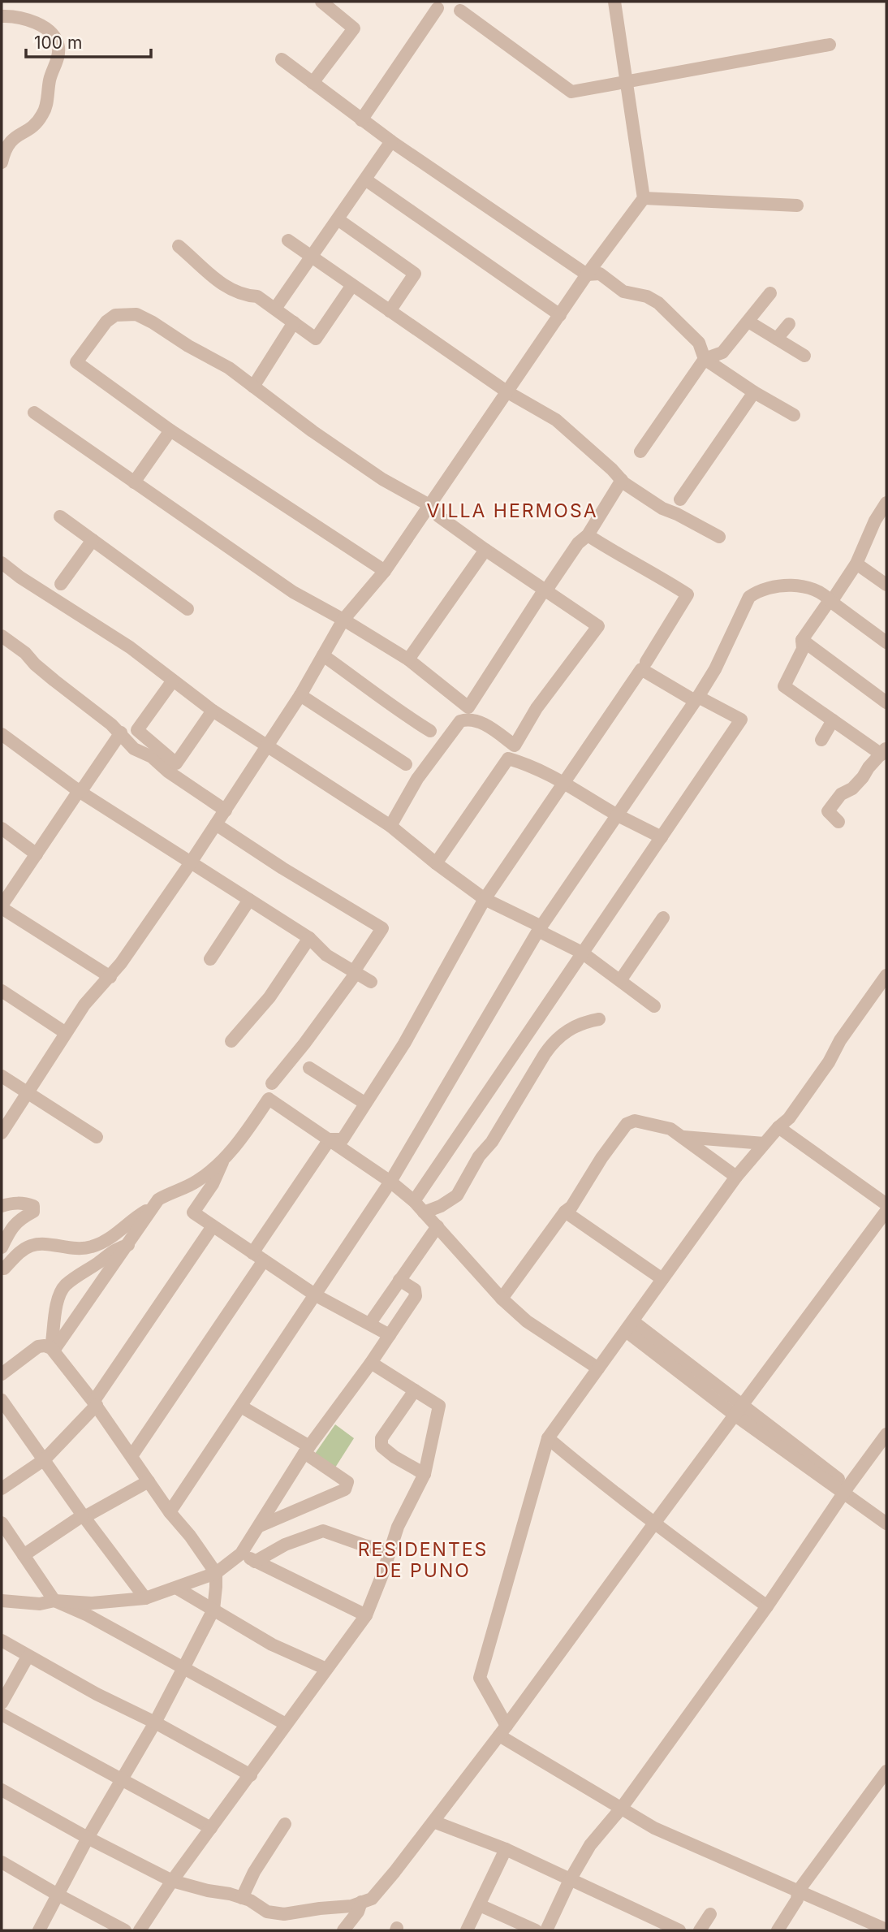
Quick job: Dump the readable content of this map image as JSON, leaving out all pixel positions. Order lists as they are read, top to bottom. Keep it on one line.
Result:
{"districts":["VILLA HERMOSA","RESIDENTES DE PUNO"],"scale_bar":"100 m"}
